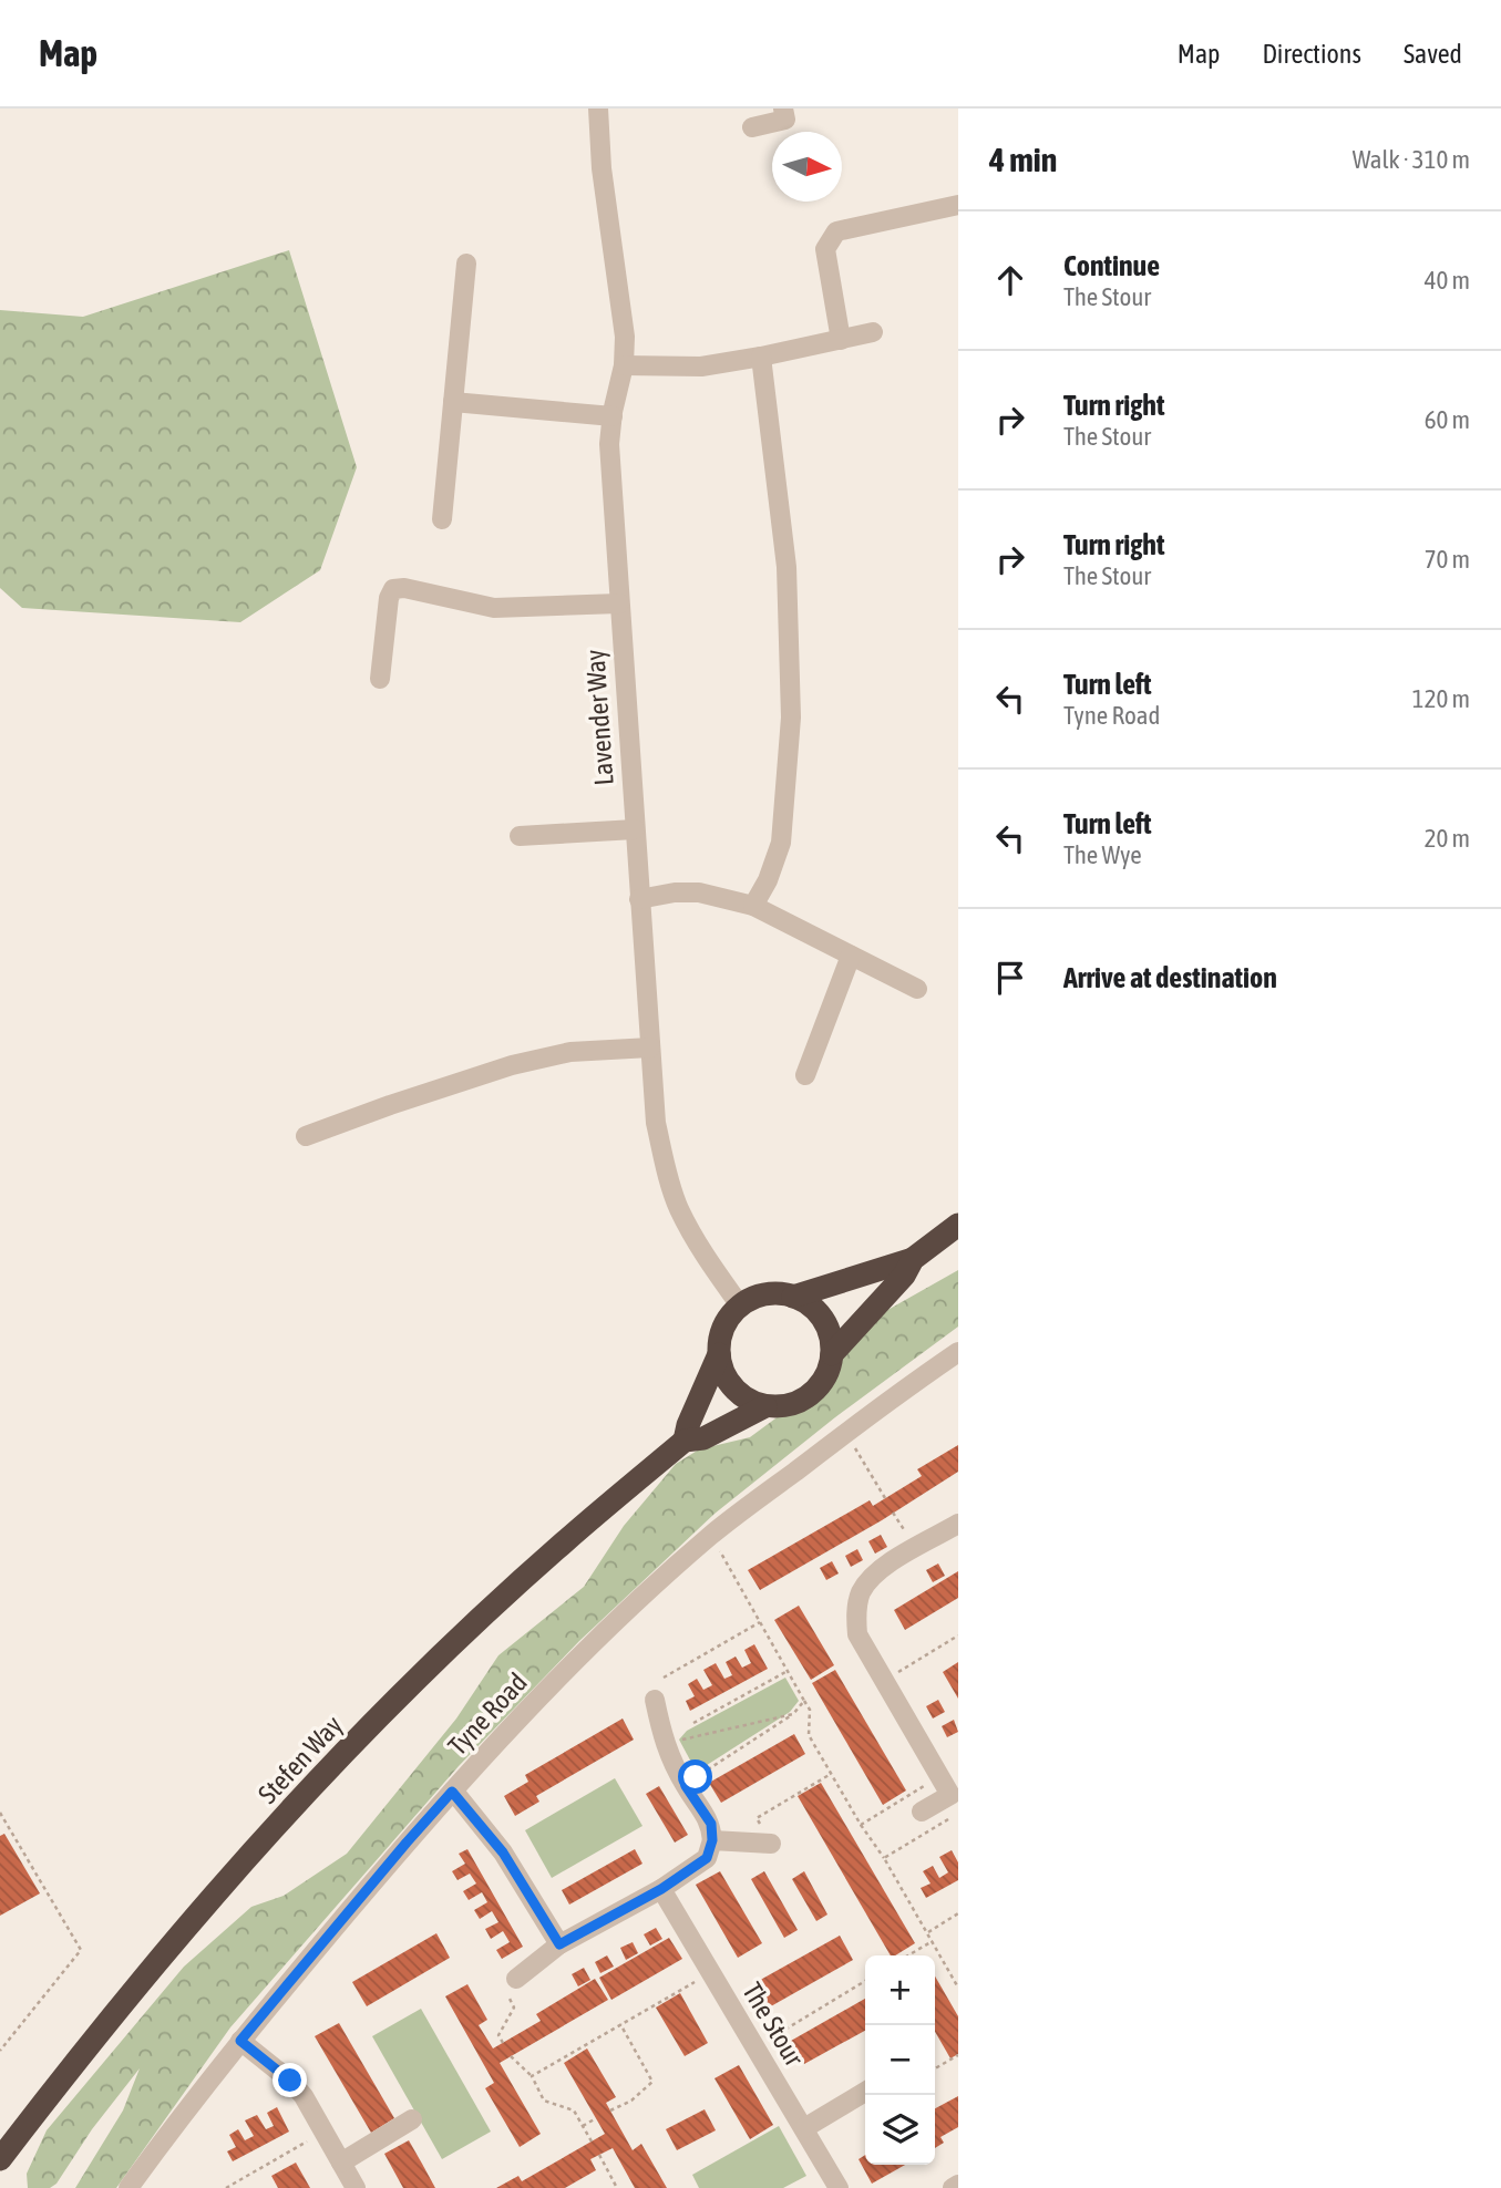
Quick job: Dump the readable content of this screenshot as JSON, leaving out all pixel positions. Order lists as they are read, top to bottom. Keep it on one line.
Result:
{"streets":{"highway":["Stefen Way"],"street":["Lavender Way","Tyne Road","The Stour"]},"crossings":[["Lavender Way","Stefen Way"]],"north":"right","page":{"header":"Map","nav":["Map","Directions","Saved"],"heading":["4 min","Walk · 310 m"],"list":[["Continue","The Stour","40 m"],["Turn right","The Stour","60 m"],["Turn right","The Stour","70 m"],["Turn left","Tyne Road","120 m"],["Turn left","The Wye","20 m"],"Arrive at destination"],"map_buttons":["+","−"]}}
